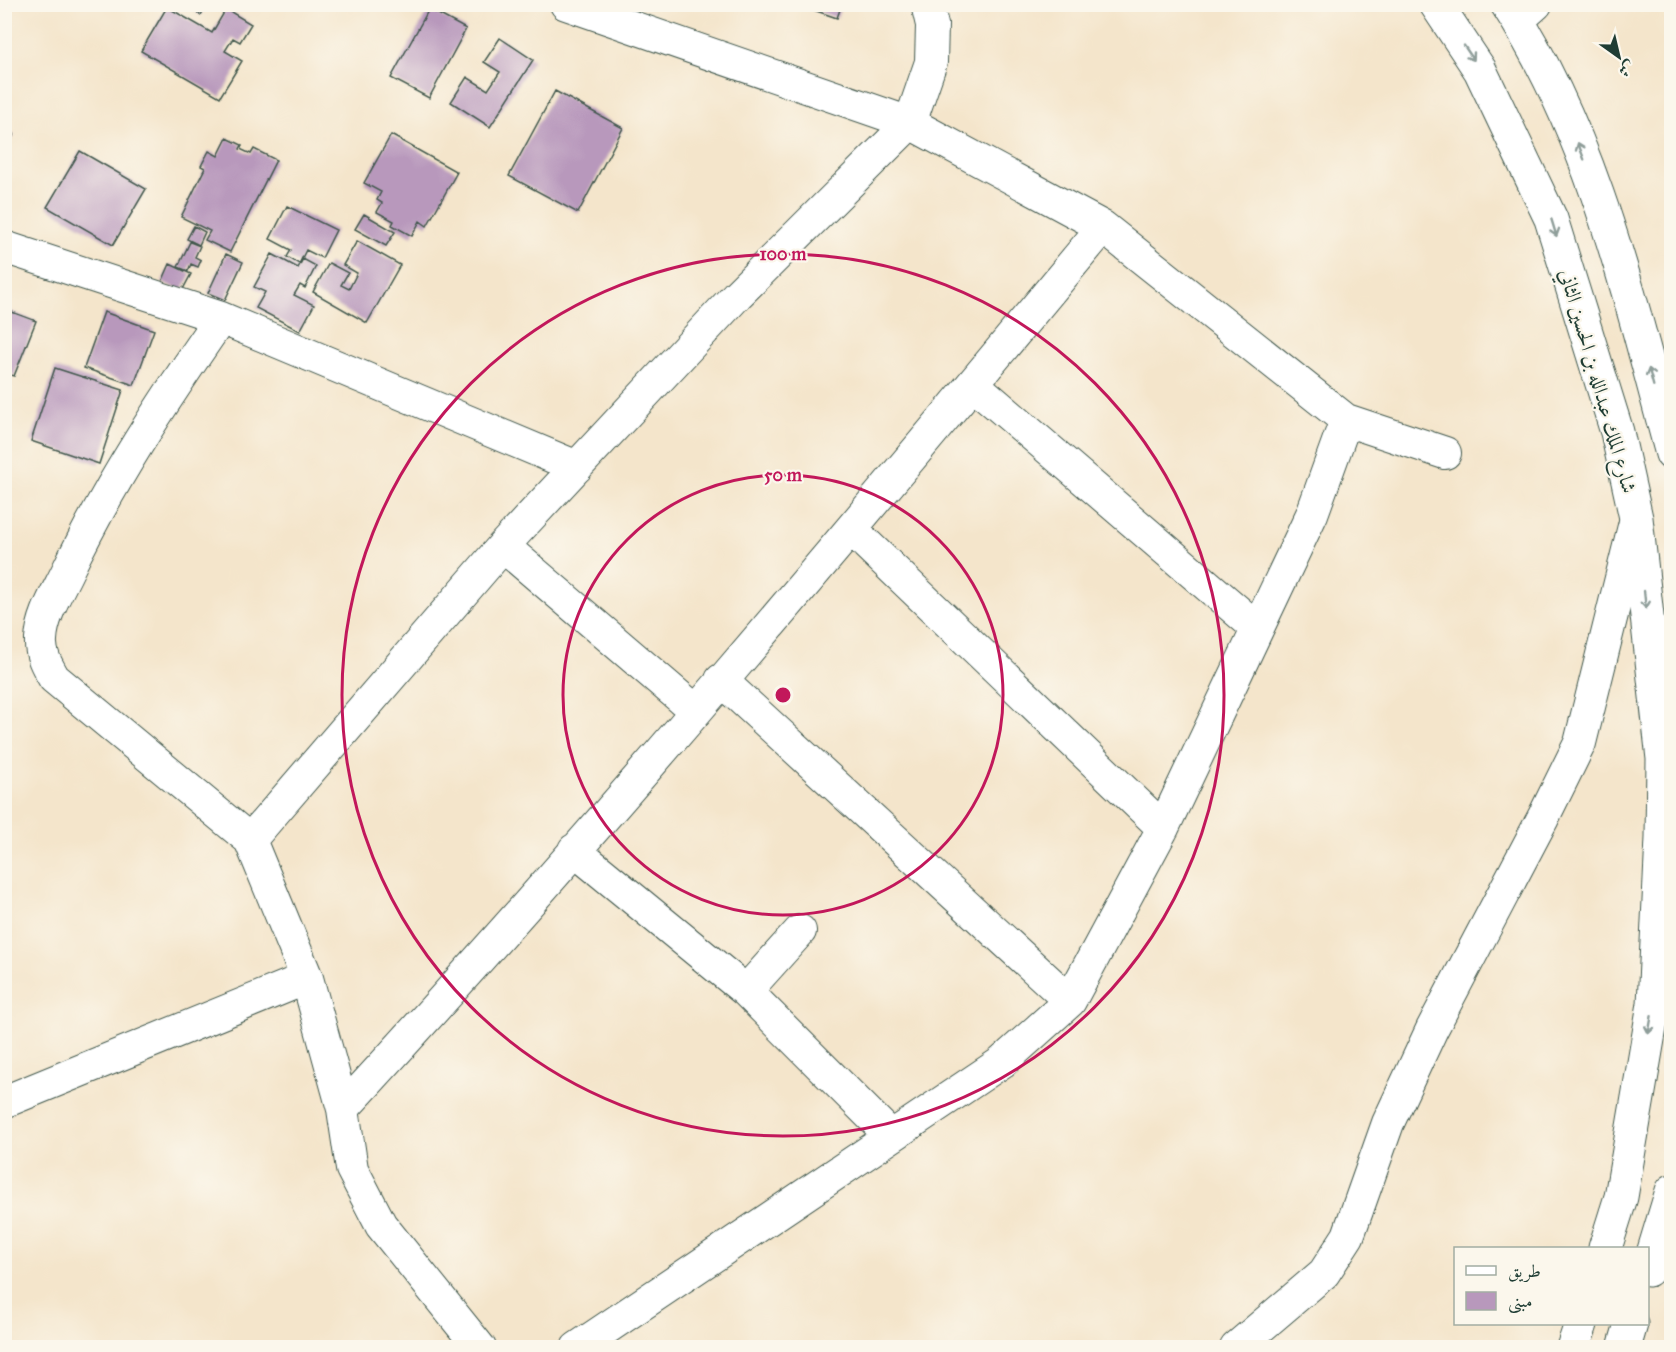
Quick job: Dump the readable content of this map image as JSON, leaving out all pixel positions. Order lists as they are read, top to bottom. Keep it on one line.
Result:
{"streets":{"highway":["شارع الملك عبدالله بن الحسين الثاني"]},"legend":["طريق","مبنى"],"north":"bottom right","rings":["100 m","50 m"]}
